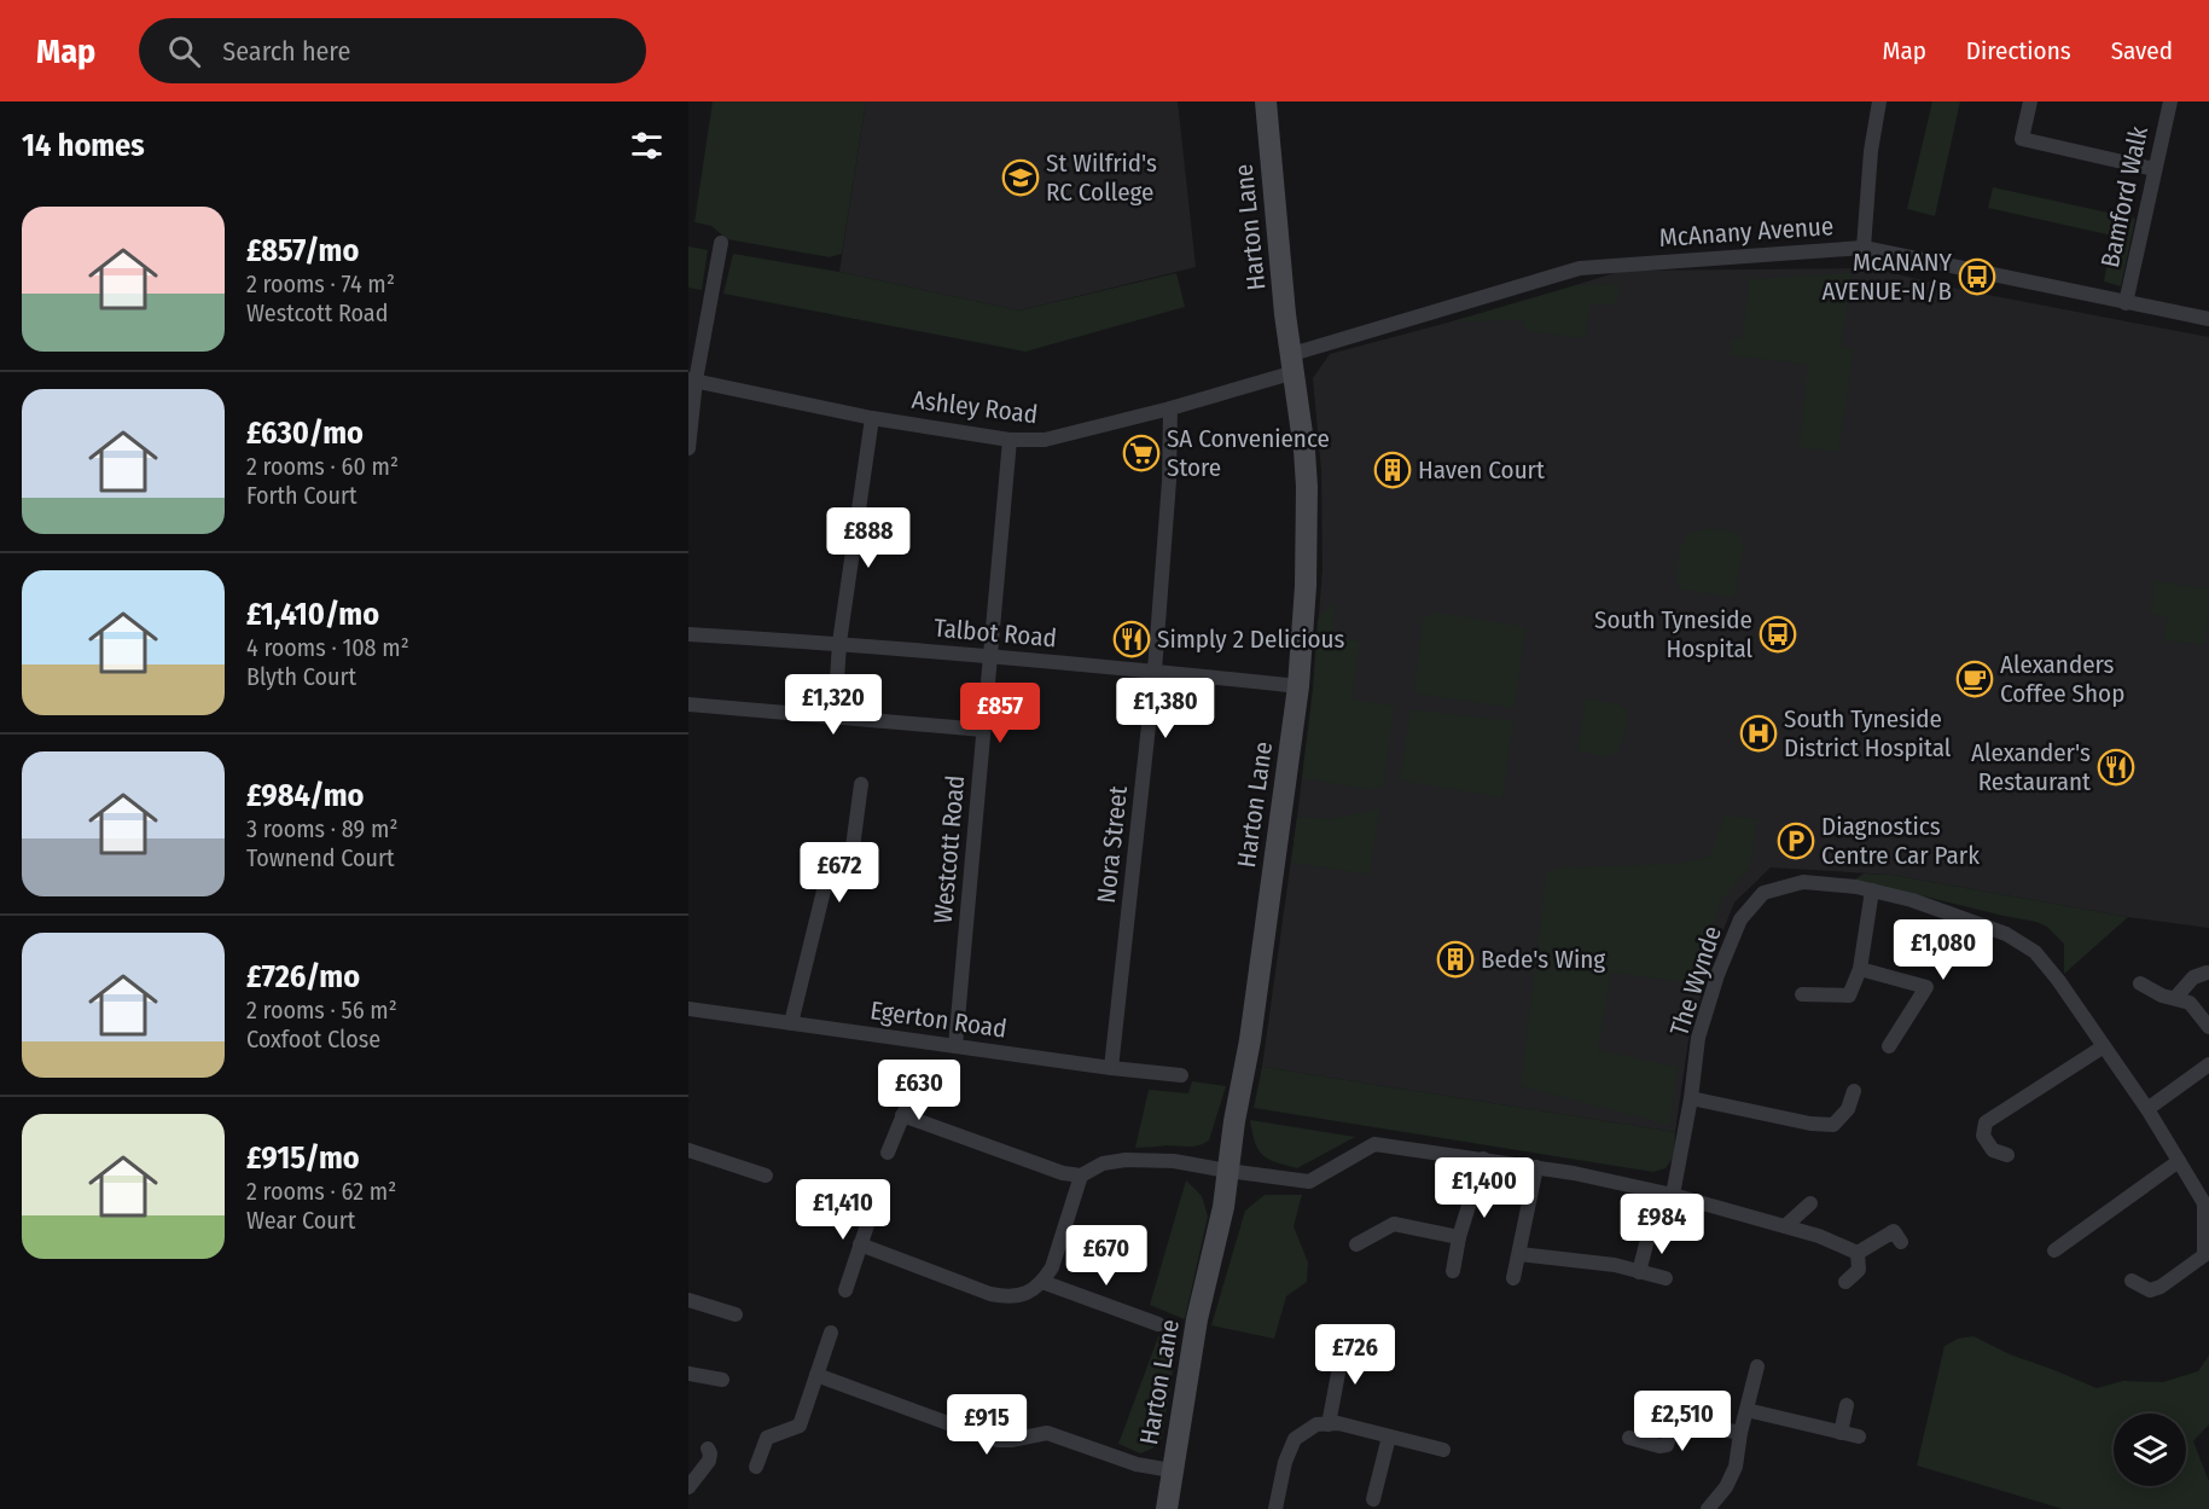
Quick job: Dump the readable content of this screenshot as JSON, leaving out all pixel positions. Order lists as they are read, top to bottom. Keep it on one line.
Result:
{"streets":{"street":["Bamford Walk","Harton Lane","McAnany Avenue","Ashley Road","Talbot Road","Nora Street","Westcott Road","The Wynde","Egerton Road"]},"crossings":[["Bamford Walk","McAnany Avenue"],["Harton Lane","McAnany Avenue"],["Harton Lane","Ashley Road"],["Harton Lane","Talbot Road"],["McAnany Avenue","Ashley Road"],["Ashley Road","Nora Street"],["Ashley Road","Westcott Road"],["Talbot Road","Nora Street"],["Talbot Road","Westcott Road"],["Nora Street","Egerton Road"],["Westcott Road","Egerton Road"]],"places":{"school or university":["St Wilfrid's RC College"],"bus stop":["McANANY AVENUE-N/B","South Tyneside Hospital"],"supermarket":["SA Convenience Store"],"building":["Haven Court","Bede's Wing"],"restaurant":["Simply 2 Delicious","Alexander's Restaurant"],"cafe":["Alexanders Coffee Shop"],"hospital":["South Tyneside District Hospital"],"parking":["Diagnostics Centre Car Park"]},"page":{"header":"Map","search":"Search here","nav":["Map","Directions","Saved"],"heading":"14 homes","list":[{"name":"£857/mo","note":"2 rooms · 74 m² · Westcott Road"},{"name":"£630/mo","note":"2 rooms · 60 m² · Forth Court"},{"name":"£1,410/mo","note":"4 rooms · 108 m² · Blyth Court"},{"name":"£984/mo","note":"3 rooms · 89 m² · Townend Court"},{"name":"£726/mo","note":"2 rooms · 56 m² · Coxfoot Close"},{"name":"£915/mo","note":"2 rooms · 62 m² · Wear Court"}],"price":["£888","£1,320","£1,380","£857","£672","£1,080","£630","£1,400","£1,410","£984","£670","£726","£2,510","£915"]}}
